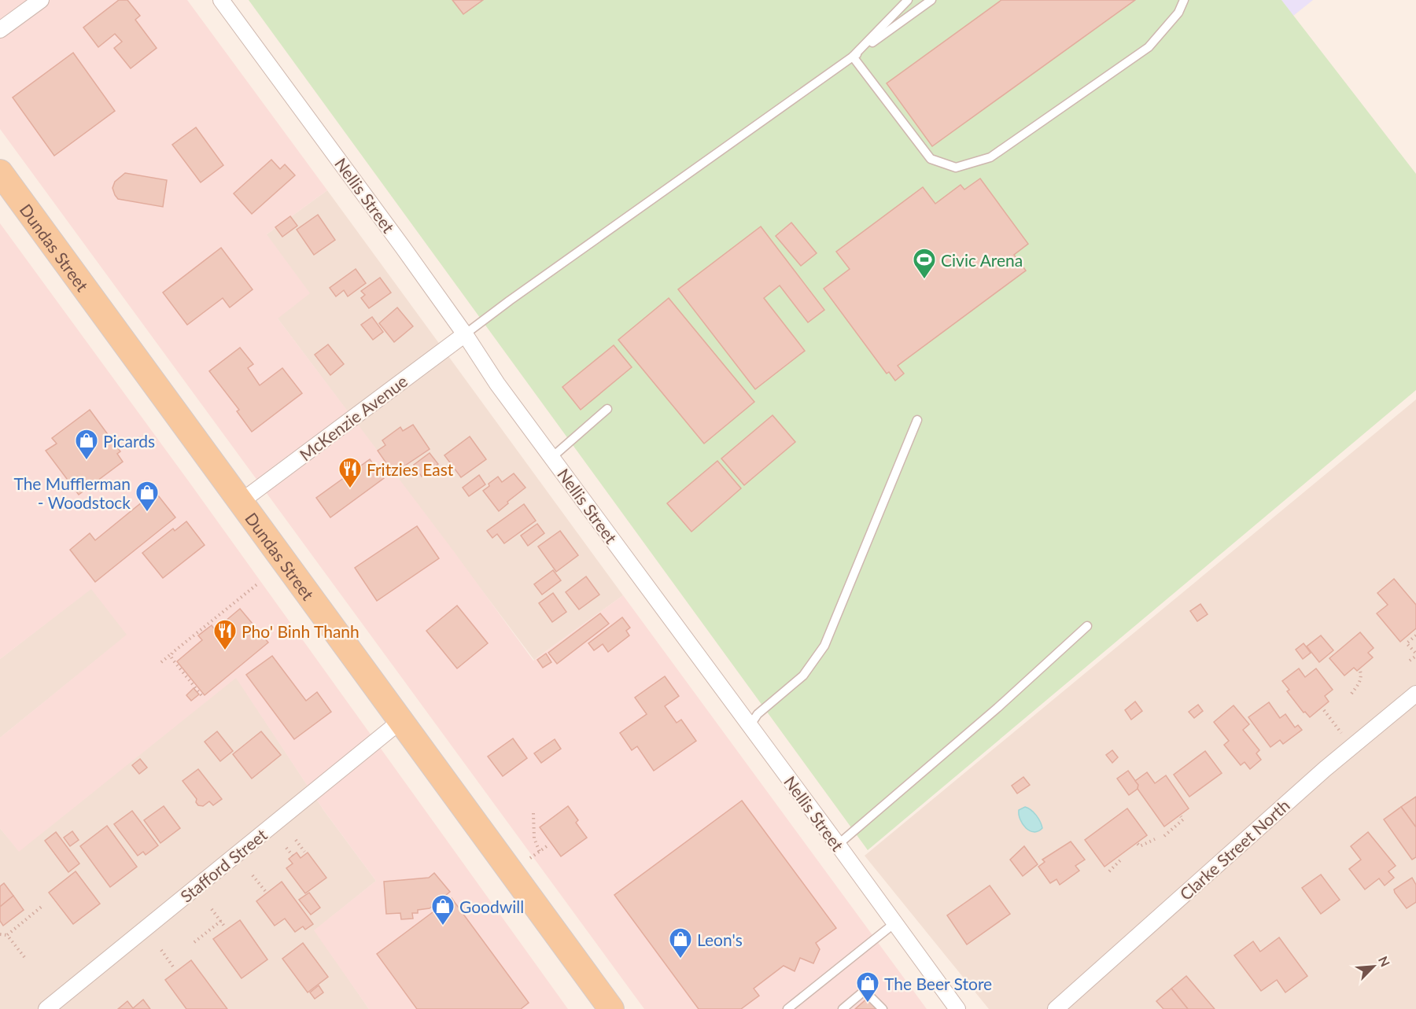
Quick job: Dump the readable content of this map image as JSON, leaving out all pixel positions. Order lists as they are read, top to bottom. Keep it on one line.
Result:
{"streets":{"main road":["Dundas Street"],"street":["Nellis Street","McKenzie Avenue","Clarke Street North","Stafford Street"]},"crossings":[["Nellis Street","McKenzie Avenue"],["Dundas Street","McKenzie Avenue"],["Dundas Street","Stafford Street"]],"places":{"sports":["Civic Arena"],"shop":["Picards","The Mufflerman - Woodstock","Goodwill","Leon's","The Beer Store"],"restaurant":["Fritzies East","Pho' Binh Thanh"]},"north":"top right"}
